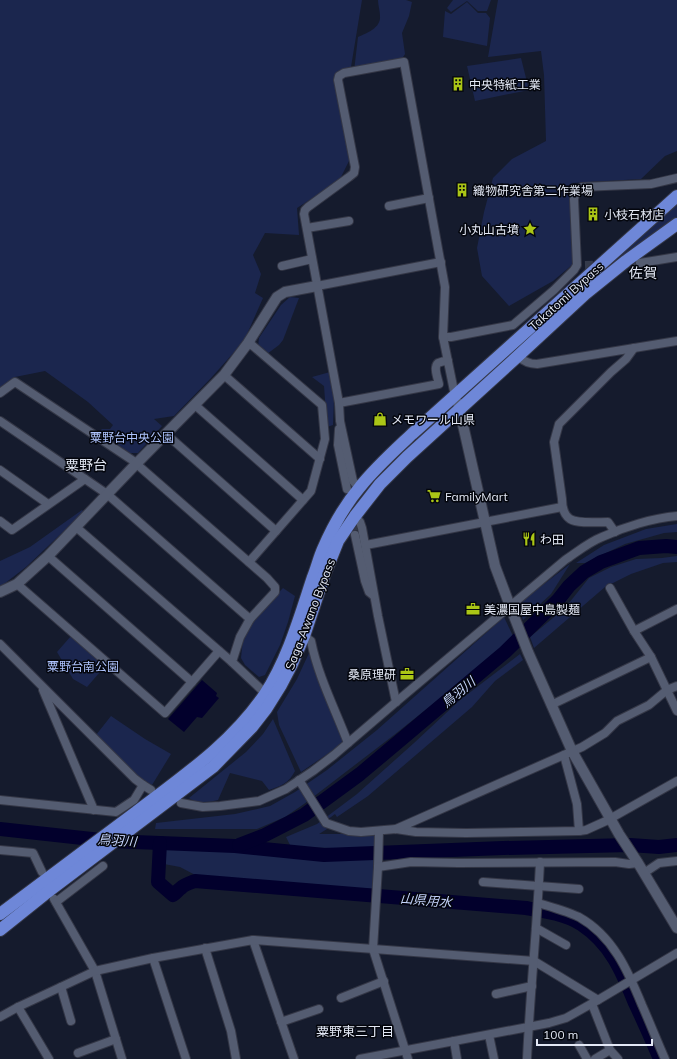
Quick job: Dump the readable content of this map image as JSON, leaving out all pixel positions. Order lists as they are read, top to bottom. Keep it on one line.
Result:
{"streets":{"highway":["Takatomi Bypass","Saga-Awano Bypass"]},"crossings":[["Takatomi Bypass","Saga-Awano Bypass"]],"districts":["佐賀","粟野台","粟野東三丁目"],"water":["鳥羽川","山県用水"],"parks":["粟野台中央公園","粟野台南公園"],"places":{"building":["中央特紙工業","織物研究舎第二作業場","小枝石材店"],"place":["小丸山古墳"],"shop":["メモワール山県"],"supermarket":["FamilyMart"],"restaurant":["わ田"],"office":["美濃国屋中島製麺","桑原理研"]},"scale_bar":"100 m"}
